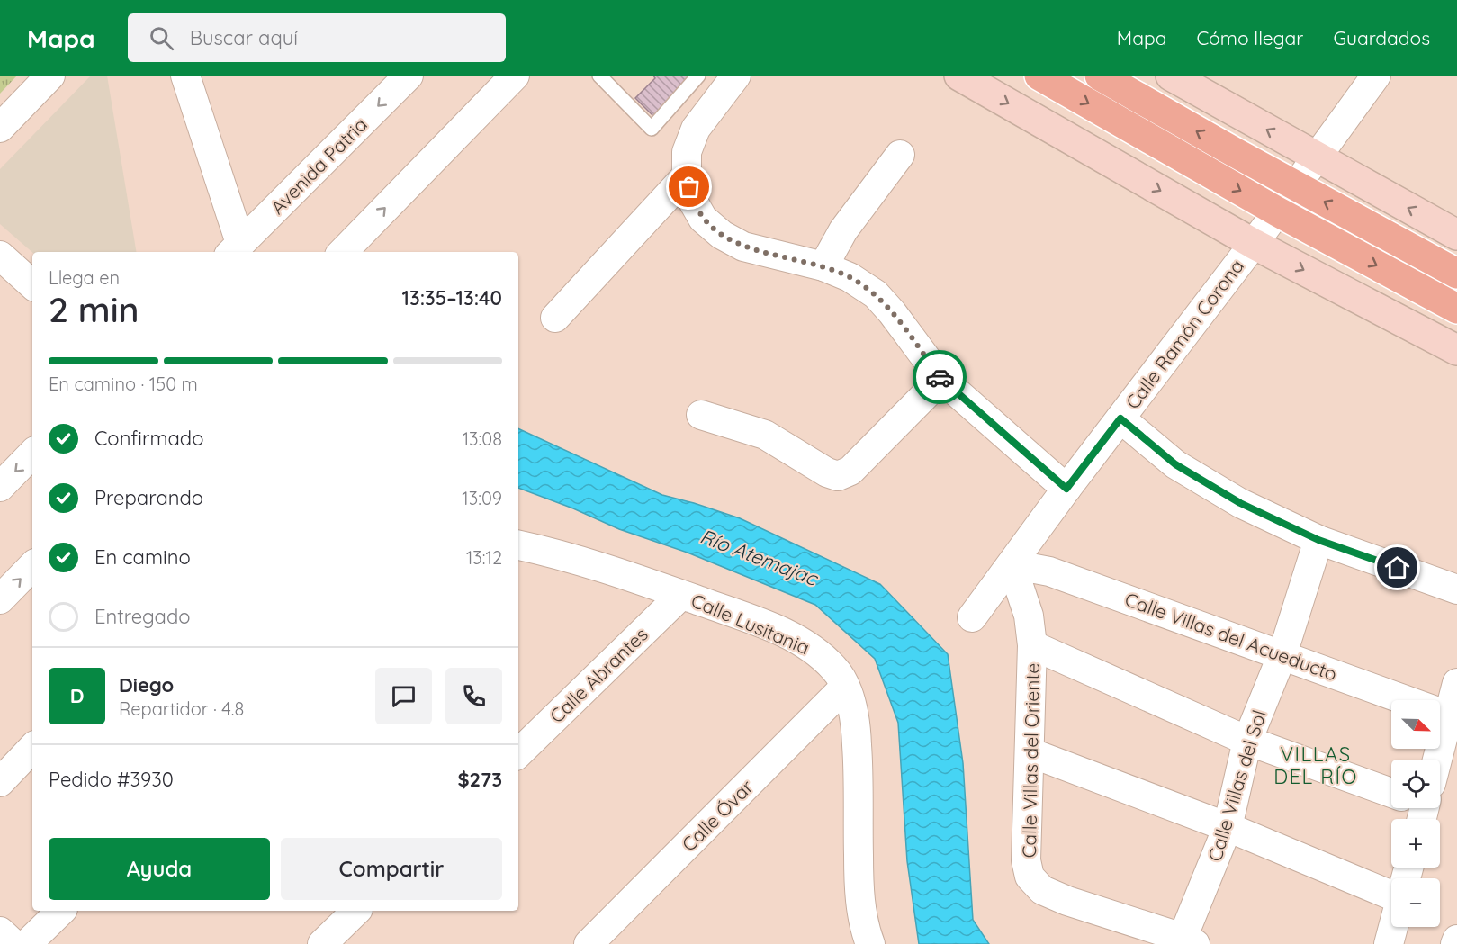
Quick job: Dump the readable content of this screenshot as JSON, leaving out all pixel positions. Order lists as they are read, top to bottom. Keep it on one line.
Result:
{"streets":{"street":["Avenida Patria","Calle Ramón Corona","Calle Lusitania","Calle Villas del Acueducto","Calle Abrantes","Calle Villas del Oriente","Calle Villas del Sol","Calle Óvar"]},"crossings":[["Calle Ramón Corona","Calle Villas del Acueducto"],["Calle Ramón Corona","Calle Villas del Oriente"],["Calle Lusitania","Calle Abrantes"],["Calle Lusitania","Calle Óvar"],["Calle Villas del Acueducto","Calle Villas del Oriente"],["Calle Villas del Acueducto","Calle Villas del Sol"],["Calle Villas del Oriente","Calle Villas del Sol"]],"districts":["VILLAS DEL RÍO"],"water":["Río Atemajac"],"north":"bottom right","page":{"header":"Mapa","search":"Buscar aquí","nav":["Mapa","Cómo llegar","Guardados"],"heading":["2 min","Llega en","13:35–13:40"],"panel":["Diego","Repartidor · 4.8","Pedido #3930","$273"],"bar":"En camino · 150 m","list":[["Confirmado","13:08"],["Preparando","13:09"],["En camino","13:12"],"Entregado"],"round":"D","map_buttons":["+","−"],"buttons":["Ayuda","Compartir"]}}
